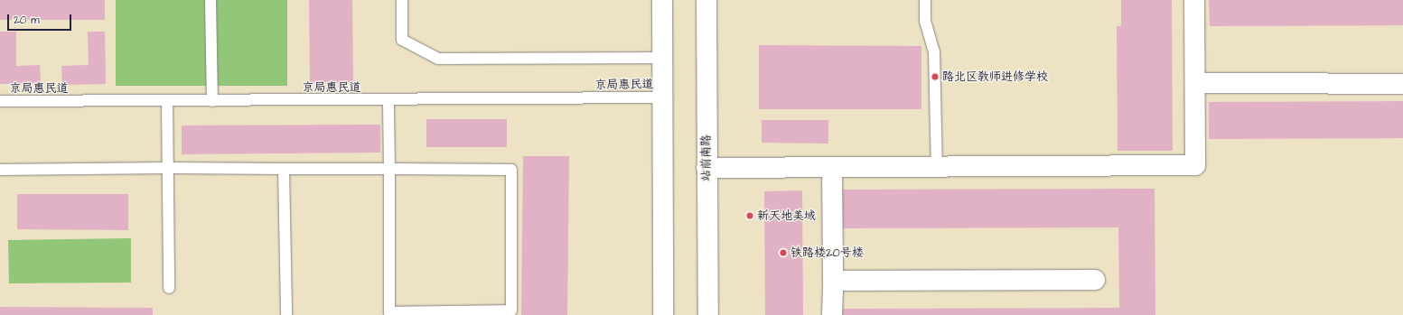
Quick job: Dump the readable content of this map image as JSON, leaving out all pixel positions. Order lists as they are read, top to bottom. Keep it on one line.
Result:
{"streets":{"street":["站前南路"],"lane":["京局惠民道"]},"places":["路北区教师进修学校","新天地美域","铁路楼20号楼"],"scale_bar":"20 m"}
